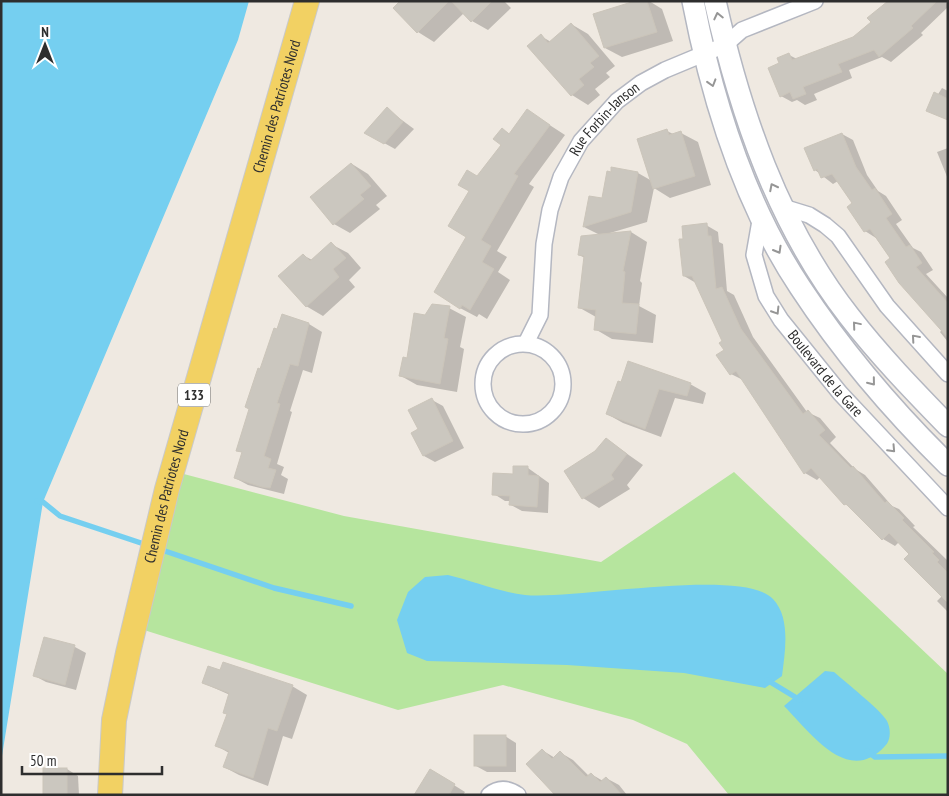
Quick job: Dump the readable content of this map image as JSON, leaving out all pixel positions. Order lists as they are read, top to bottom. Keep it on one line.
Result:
{"streets":{"main road":["Chemin des Patriotes Nord","133"],"street":["Rue Forbin-Janson","Boulevard de la Gare"]},"crossings":[["Rue Forbin-Janson","Boulevard de la Gare"]],"scale_bar":"50 m","north":"top"}
